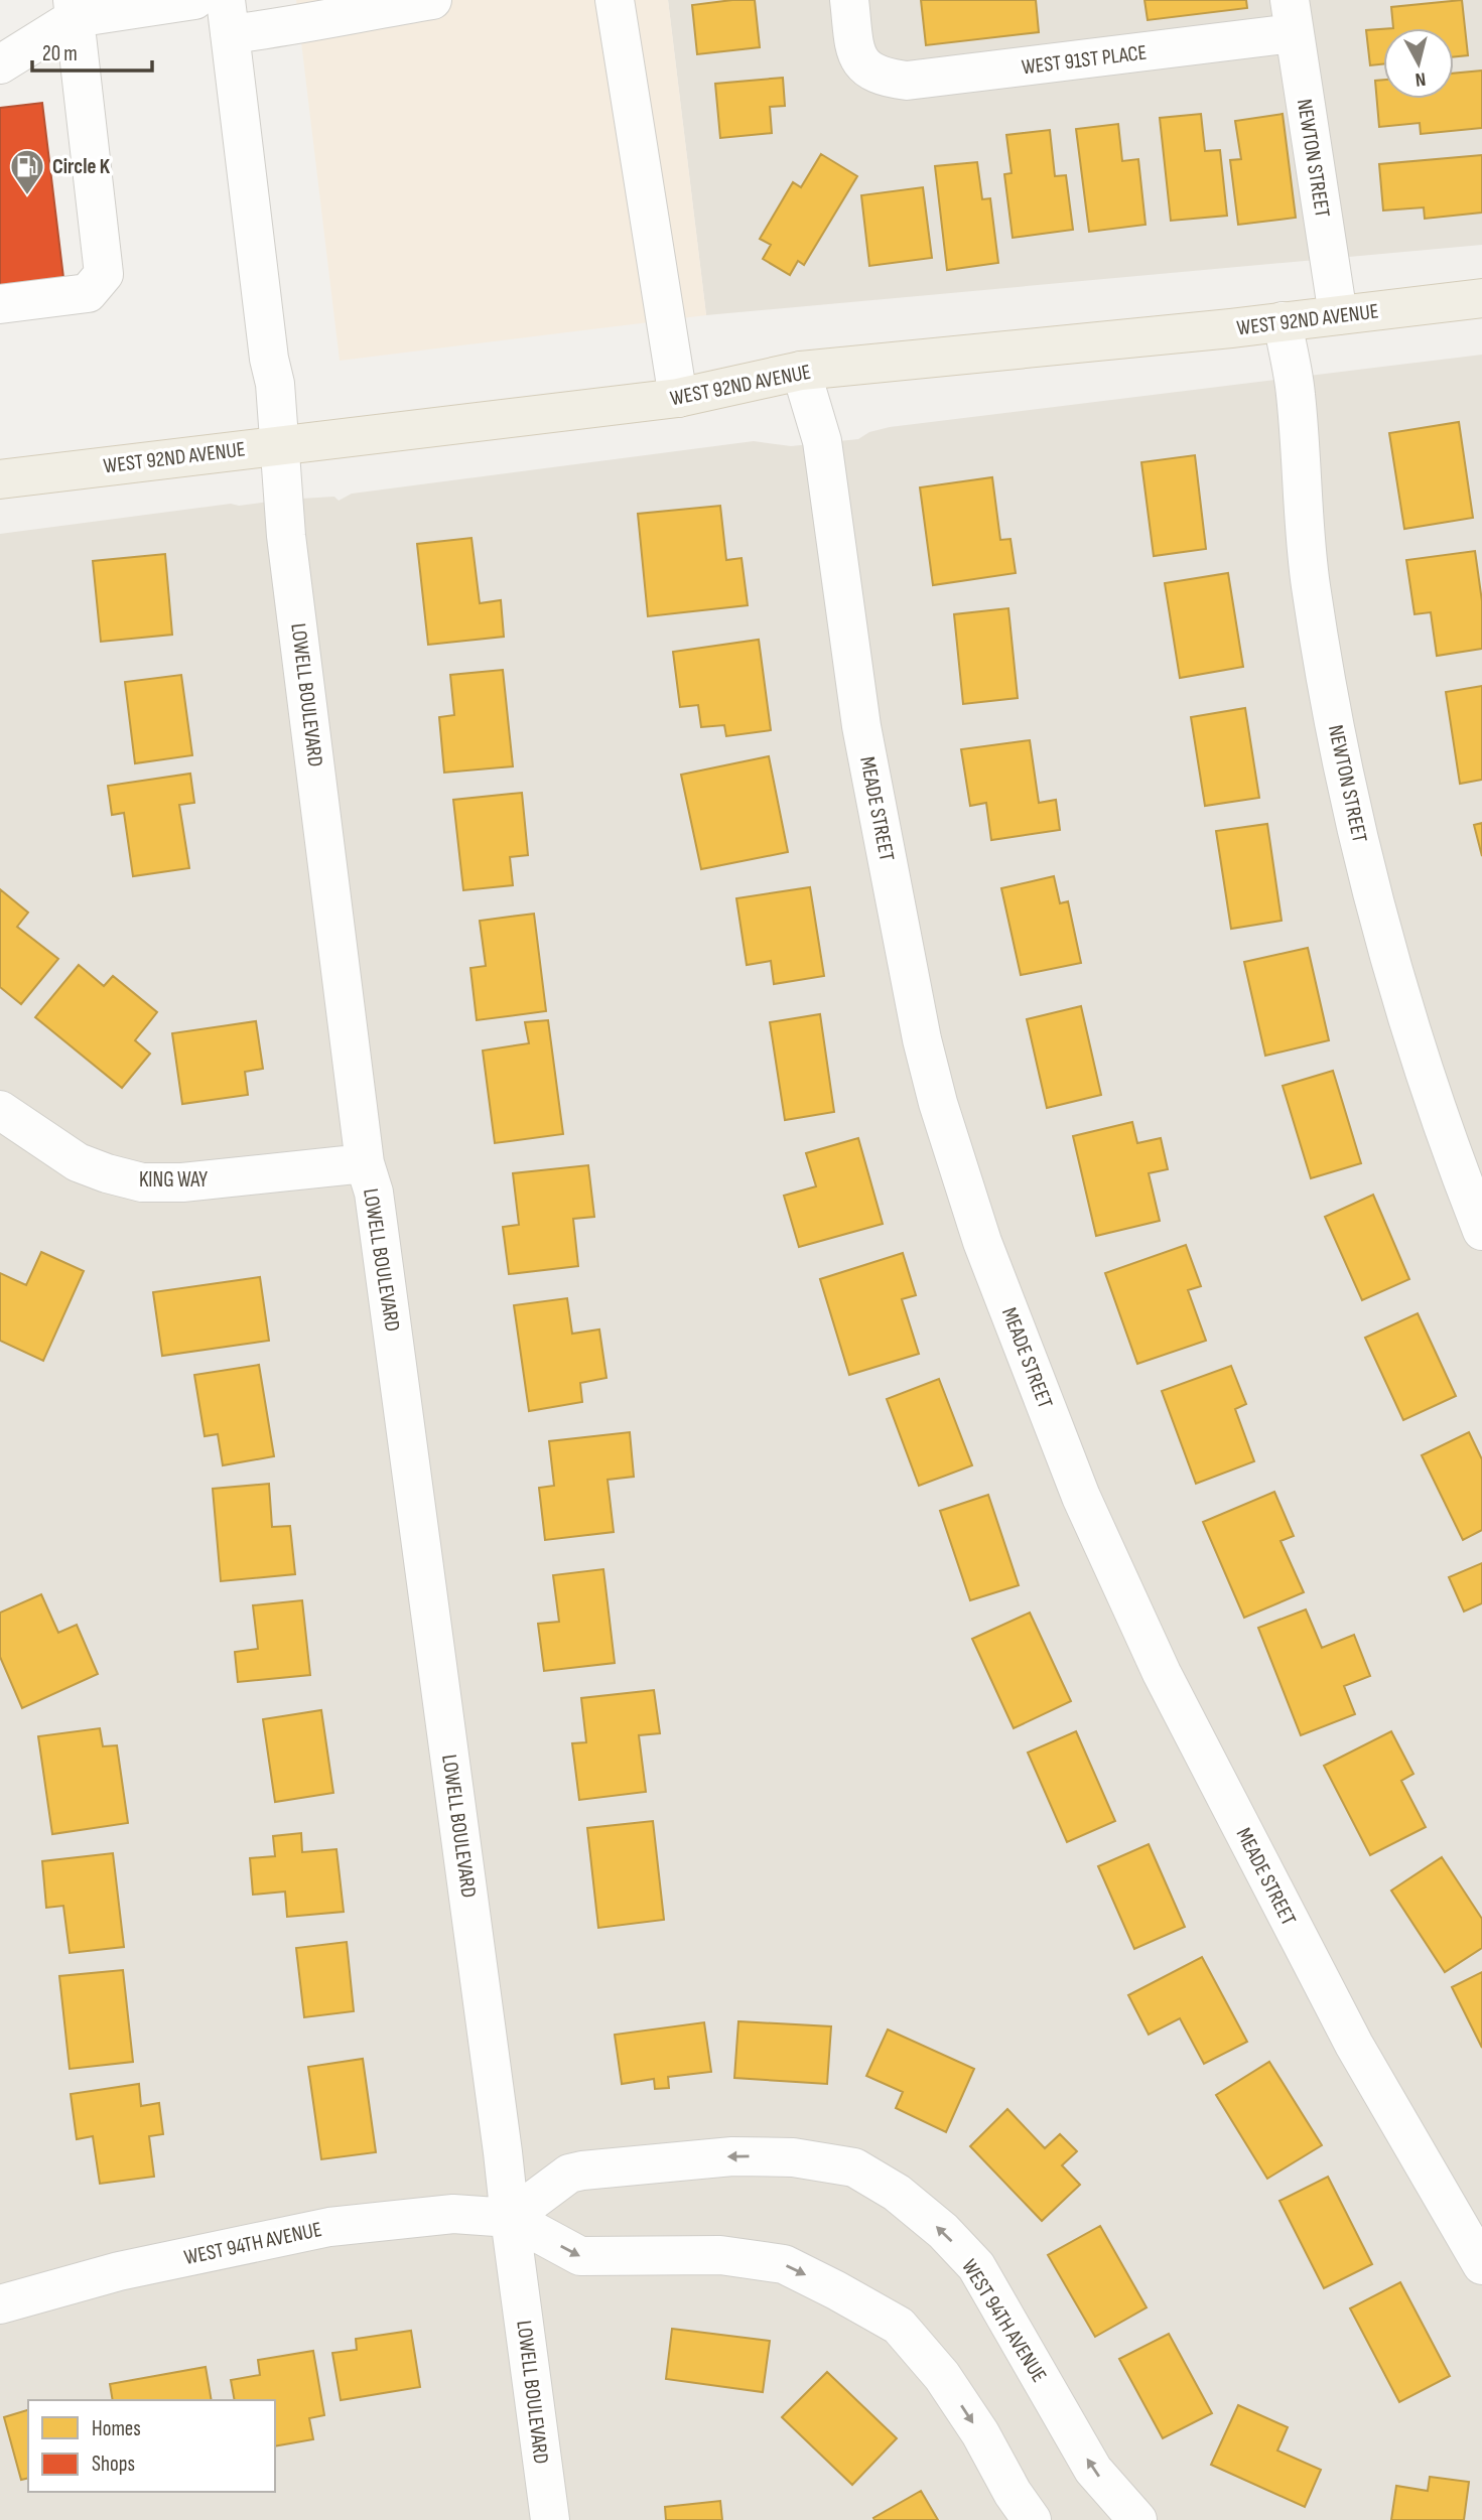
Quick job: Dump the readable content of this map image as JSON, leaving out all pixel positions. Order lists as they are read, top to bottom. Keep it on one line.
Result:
{"streets":{"main road":["WEST 92ND AVENUE"],"street":["WEST 91ST PLACE","NEWTON STREET","LOWELL BOULEVARD","MEADE STREET","KING WAY","WEST 94TH AVENUE"]},"crossings":[["WEST 91ST PLACE","NEWTON STREET"],["NEWTON STREET","WEST 92ND AVENUE"],["WEST 92ND AVENUE","LOWELL BOULEVARD"],["WEST 92ND AVENUE","MEADE STREET"],["LOWELL BOULEVARD","KING WAY"],["LOWELL BOULEVARD","WEST 94TH AVENUE"]],"places":{"fuel station":["Circle K"]},"legend":["Homes","Shops"],"scale_bar":"20 m","north":"bottom"}
